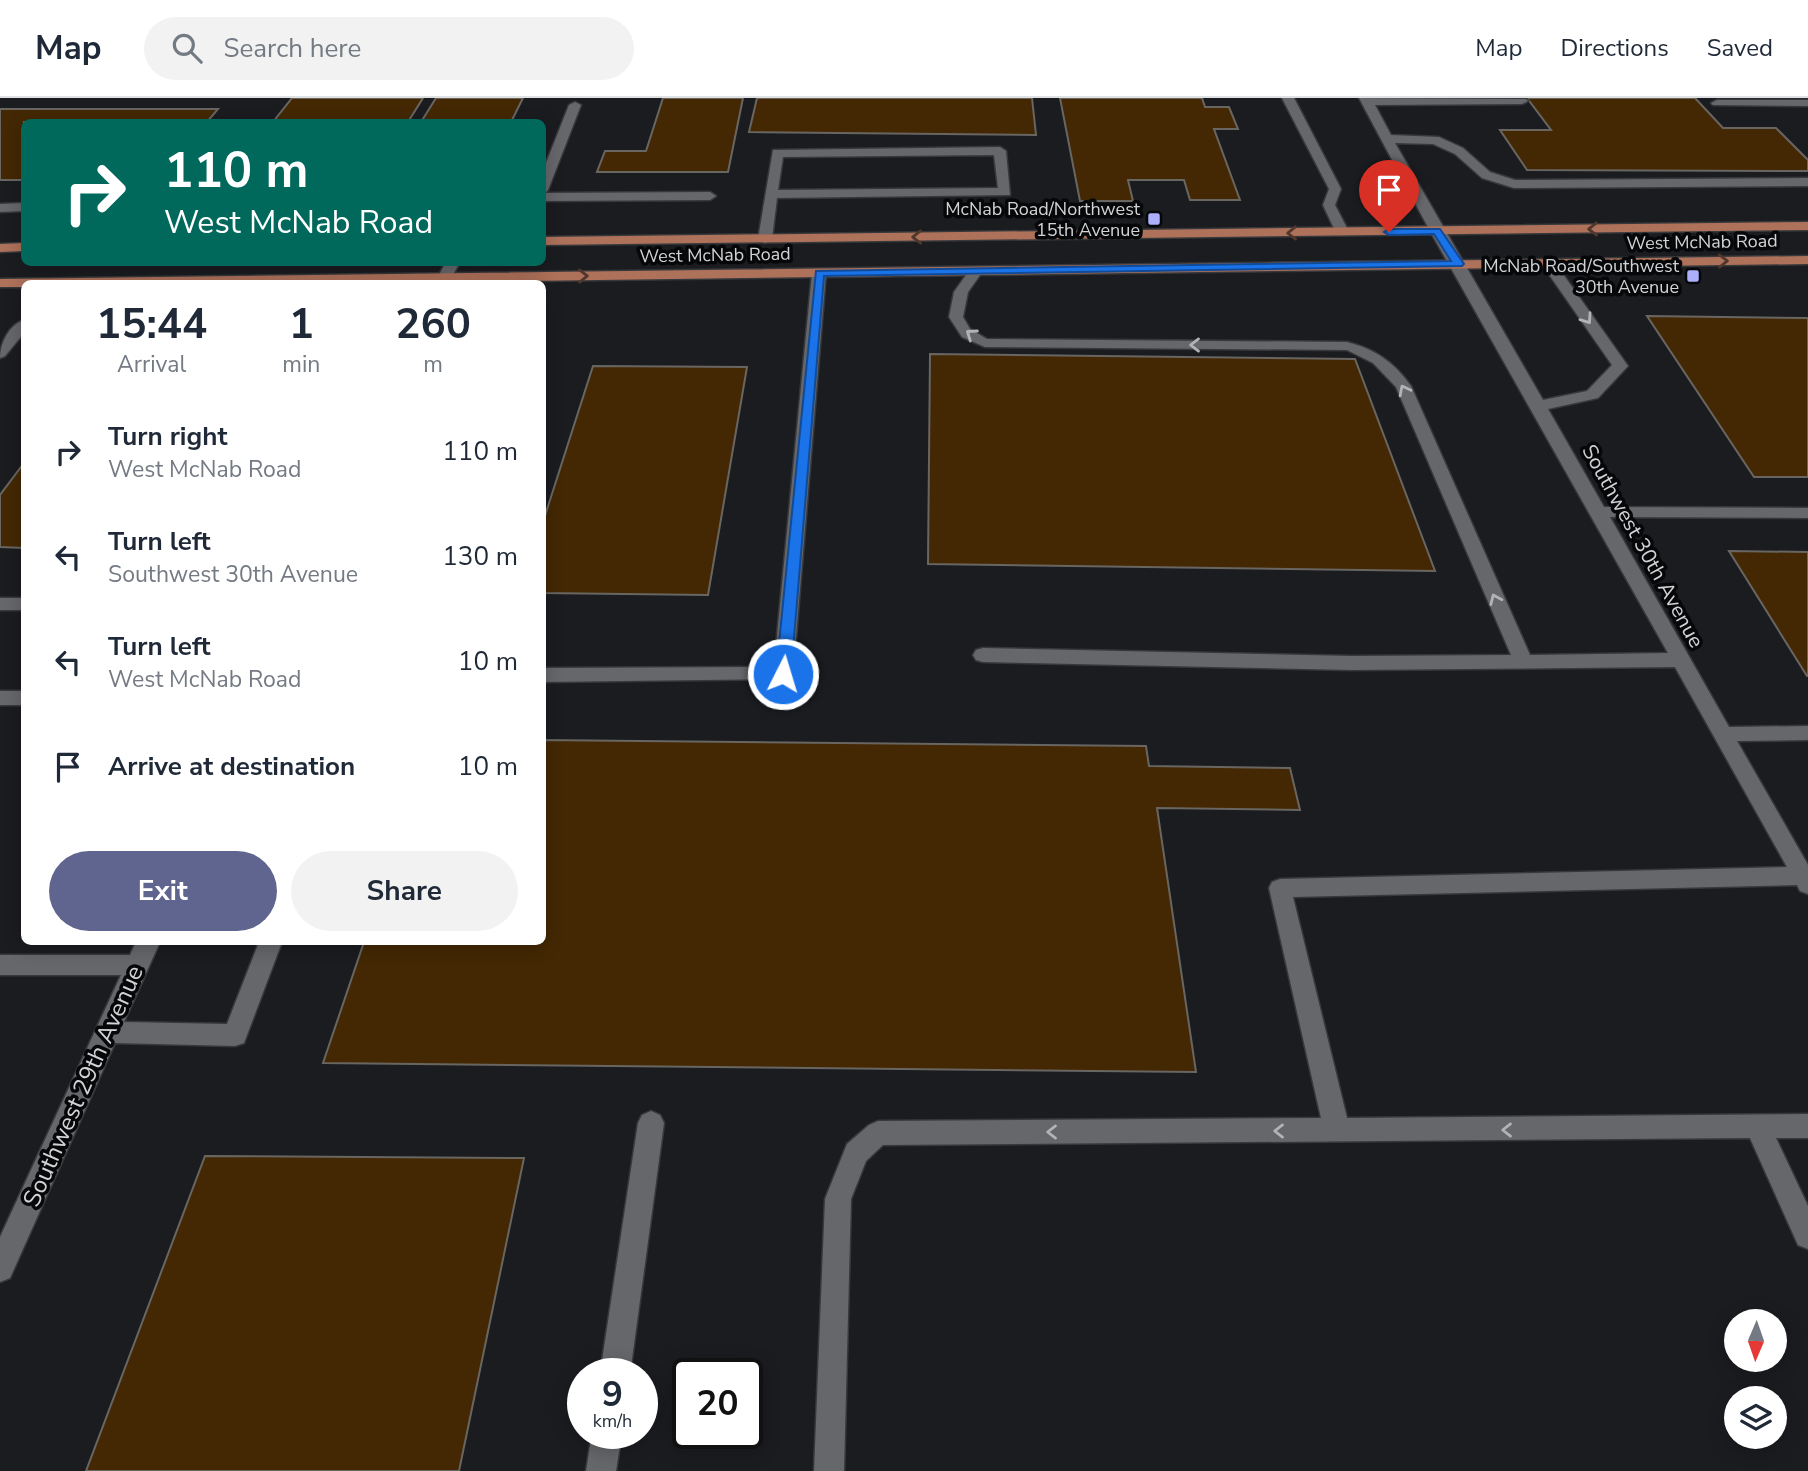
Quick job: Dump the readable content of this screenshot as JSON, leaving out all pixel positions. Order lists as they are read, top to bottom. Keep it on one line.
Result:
{"streets":{"main road":["West McNab Road"],"street":["Southwest 30th Avenue","Southwest 29th Avenue"]},"crossings":[["West McNab Road","Southwest 30th Avenue"]],"places":{"transit":["McNab Road/Northwest 15th Avenue","McNab Road/Southwest 30th Avenue"]},"north":"bottom","page":{"header":"Map","search":"Search here","nav":["Map","Directions","Saved"],"turn":["110 m","West McNab Road"],"eta":["15:44","Arrival","1","min","260","m"],"list":[{"name":"Turn right","note":"West McNab Road","value":"110 m"},{"name":"Turn left","note":"Southwest 30th Avenue","value":"130 m"},{"name":"Turn left","note":"West McNab Road","value":"10 m"},{"name":"Arrive at destination","value":"10 m"}],"buttons":["Exit","Share"],"speed":"9 km/h","limit":"20"}}
